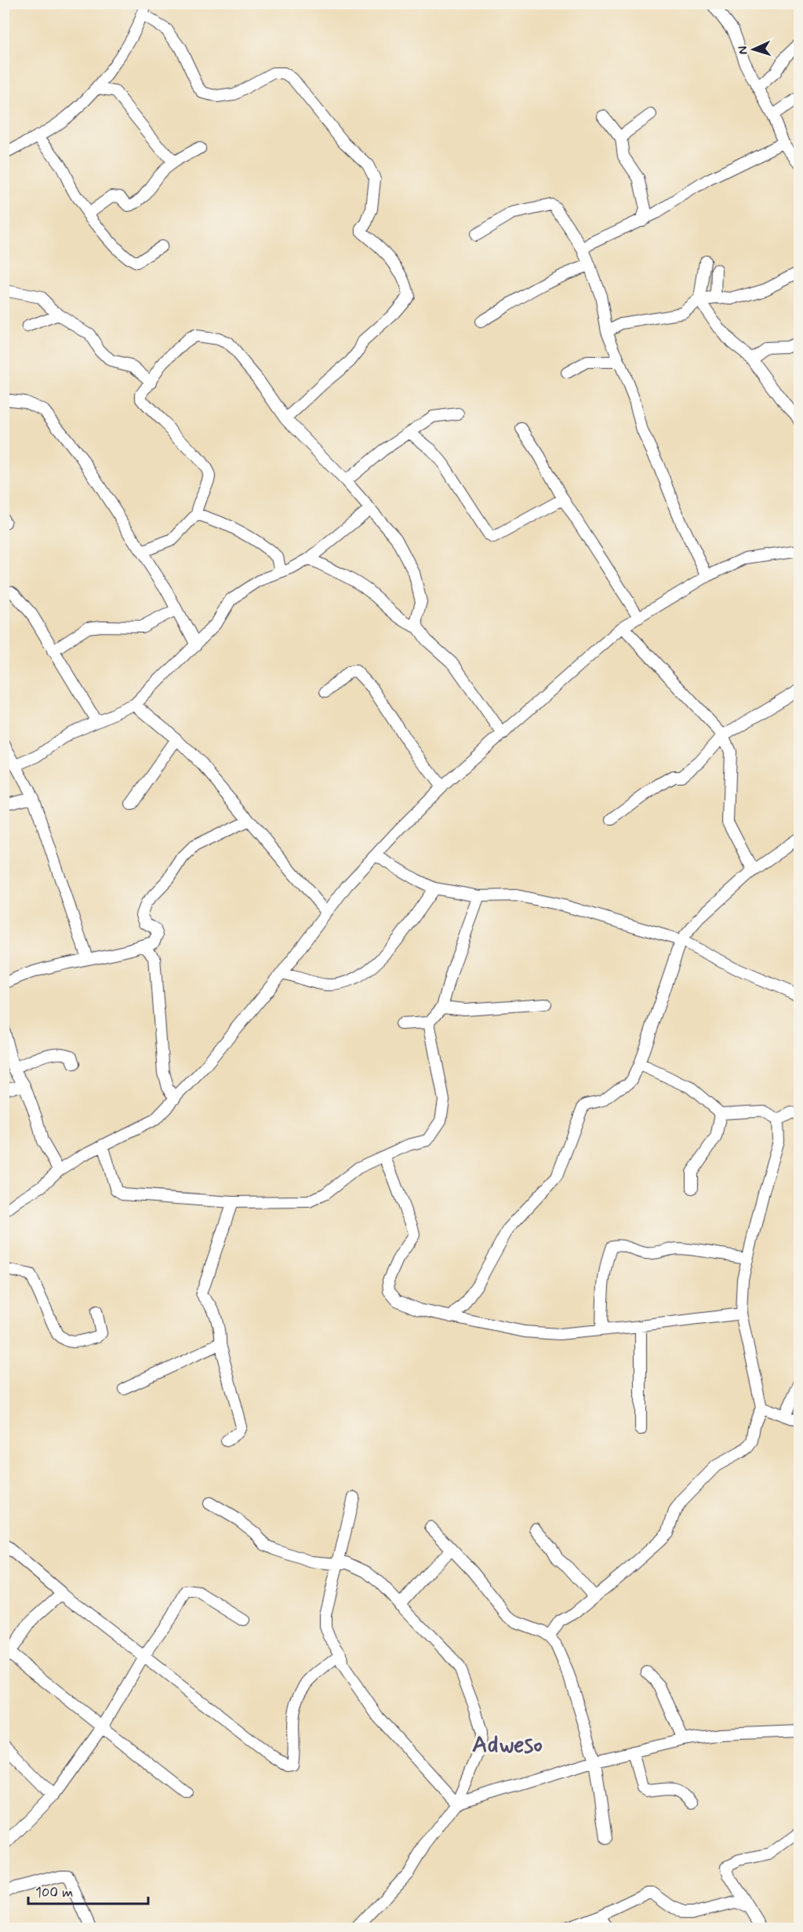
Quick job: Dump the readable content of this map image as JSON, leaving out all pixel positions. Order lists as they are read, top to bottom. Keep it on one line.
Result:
{"districts":["Adweso"],"scale_bar":"100 m","north":"left"}
